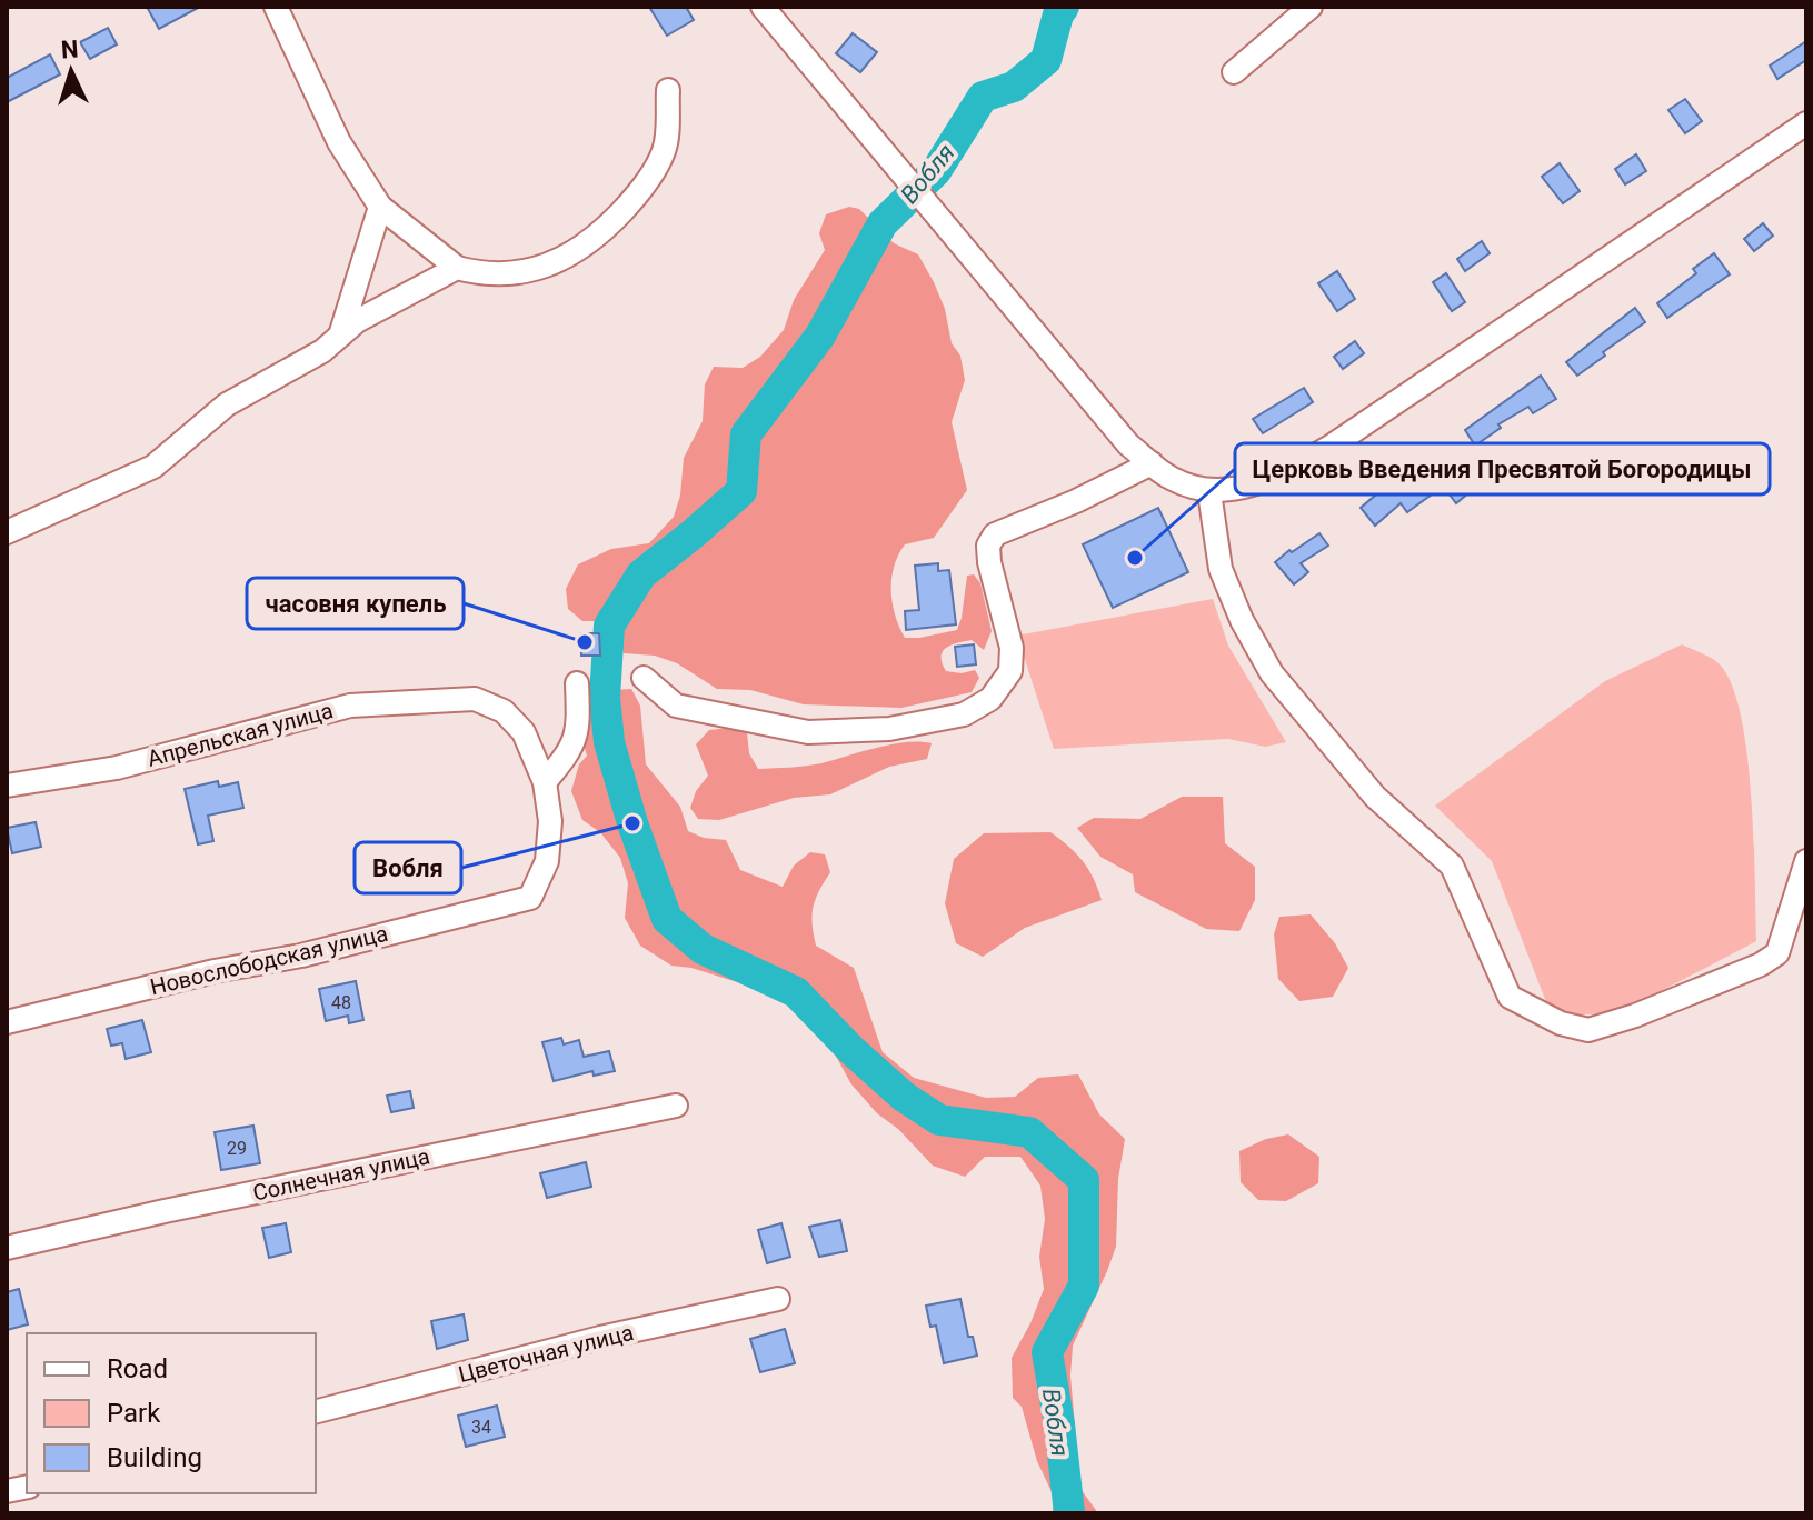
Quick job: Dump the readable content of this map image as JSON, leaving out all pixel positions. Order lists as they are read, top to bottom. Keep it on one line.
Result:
{"streets":{"street":["Апрельская улица","Новослободская улица","Солнечная улица","Цветочная улица"]},"crossings":[["Апрельская улица","Новослободская улица"]],"water":["Вобля"],"places":["Церковь Введения Пресвятой Богородицы","часовня купель","Вобля"],"house_numbers":["48","29","34"],"legend":["Road","Park","Building"],"north":"top"}
